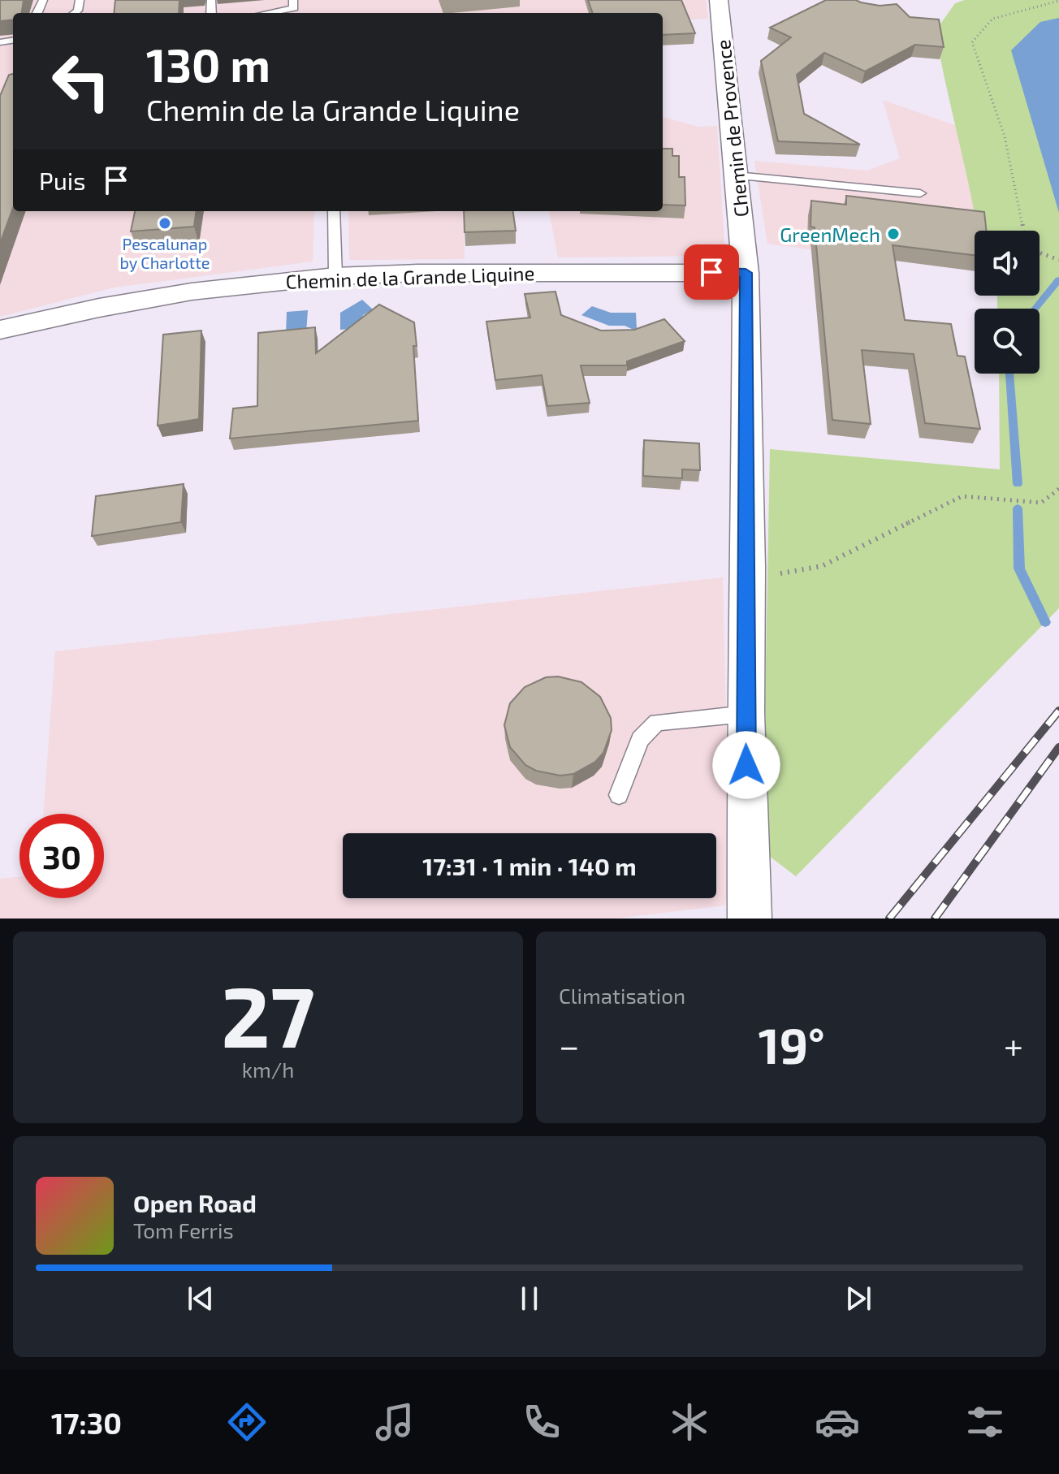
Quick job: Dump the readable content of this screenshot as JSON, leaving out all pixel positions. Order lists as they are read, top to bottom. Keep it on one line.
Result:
{"streets":{"street":["Chemin de Provence","Chemin de la Grande Liquine"]},"crossings":[["Chemin de Provence","Chemin de la Grande Liquine"]],"places":["Pescalunap by Charlotte","GreenMech"],"page":{"turn":["130 m","Chemin de la Grande Liquine"],"then":"Puis","limit":"30","trip":"17:31 · 1 min · 140 m","tile":[["27","km/h"],"Climatisation"],"heat":["−","19°","+"],"song":["Open Road","Tom Ferris"],"tabs":"17:30"}}
